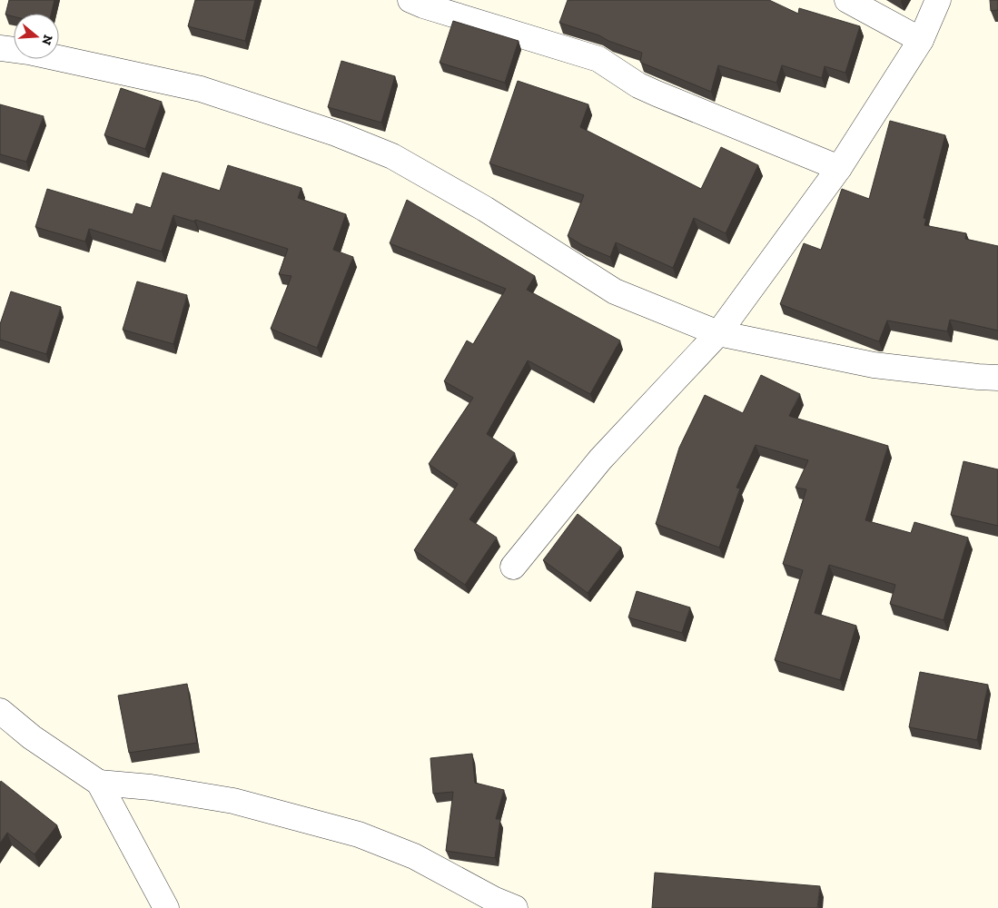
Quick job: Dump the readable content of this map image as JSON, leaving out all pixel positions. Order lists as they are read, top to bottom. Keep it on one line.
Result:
{"north":"right"}
